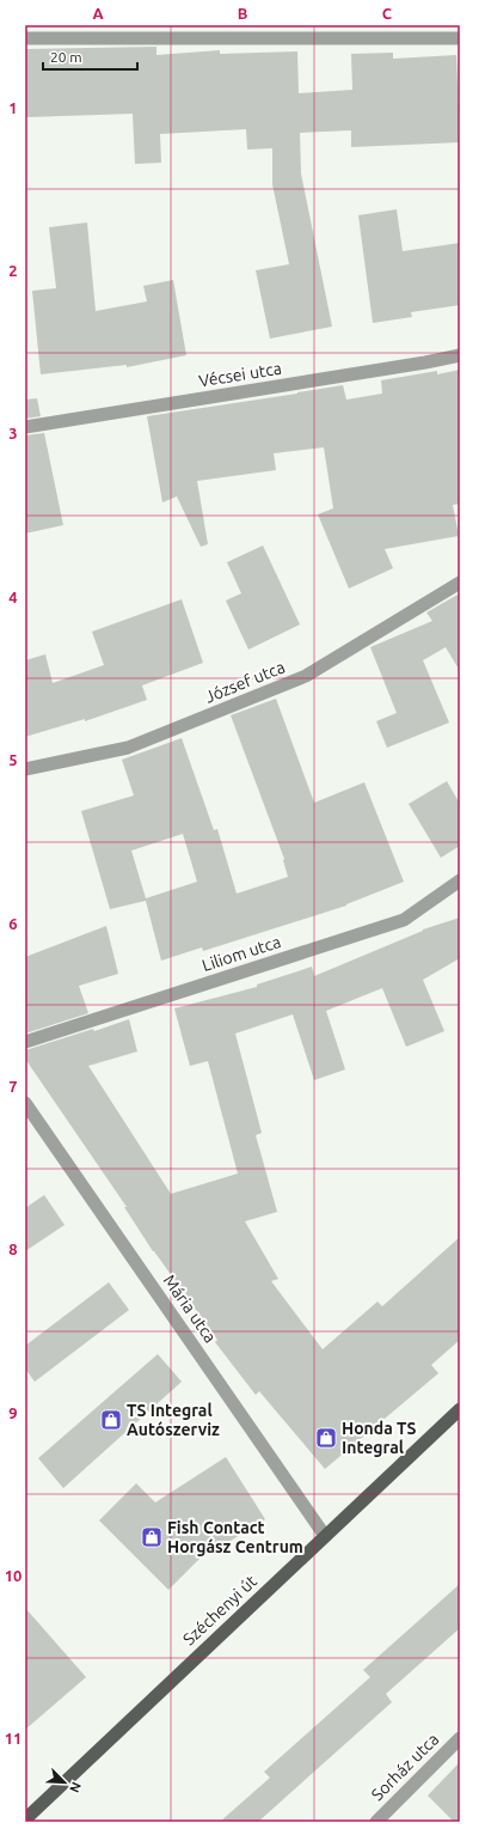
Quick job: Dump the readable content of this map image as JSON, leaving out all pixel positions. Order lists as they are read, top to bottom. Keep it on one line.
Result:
{"streets":{"main road":["Széchenyi út"],"street":["Vécsei utca","József utca","Liliom utca","Mária utca","Sorház utca"]},"crossings":[["Mária utca","Széchenyi út"]],"places":{"shop":["TS Integral Autószerviz","Honda TS Integral","Fish Contact Horgász Centrum"]},"scale_bar":"20 m","north":"bottom right","grid":{"columns":["A","B","C"],"rows":["1","2","3","4","5","6","7","8","9","10","11"]}}
